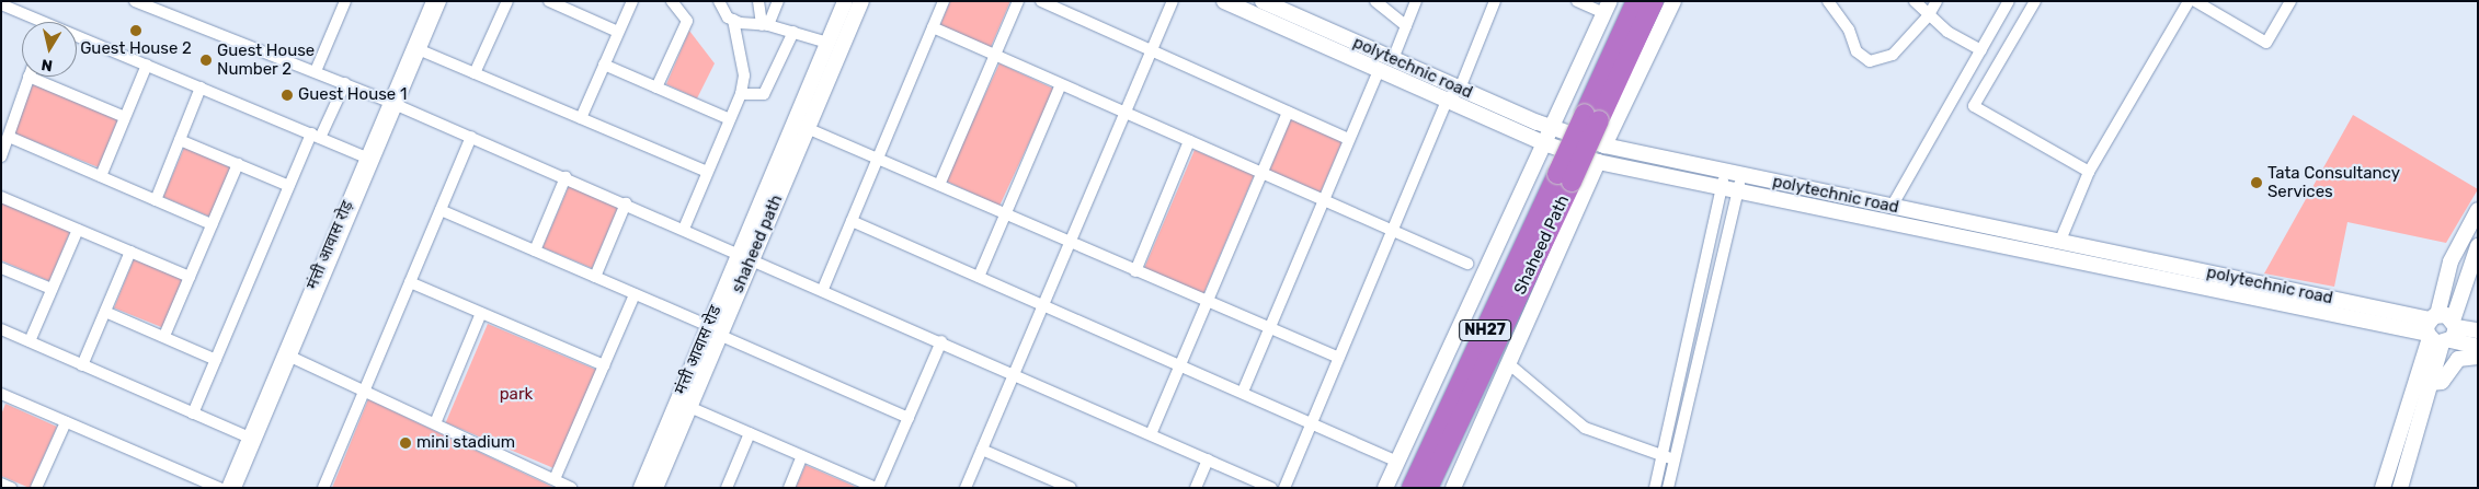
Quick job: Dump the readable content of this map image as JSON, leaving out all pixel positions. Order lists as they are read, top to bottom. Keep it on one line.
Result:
{"streets":{"highway":["Shaheed Path","NH27"],"street":["polytechnic road","shaheed path","मंत्ती आवास रोड़","मंत्ती आवास रोड"]},"crossings":[["shaheed path","मंत्ती आवास रोड"]],"parks":["park"],"places":["Guest House 2","Guest House Number 2","Guest House 1","Tata Consultancy Services","mini stadium"],"north":"bottom"}
